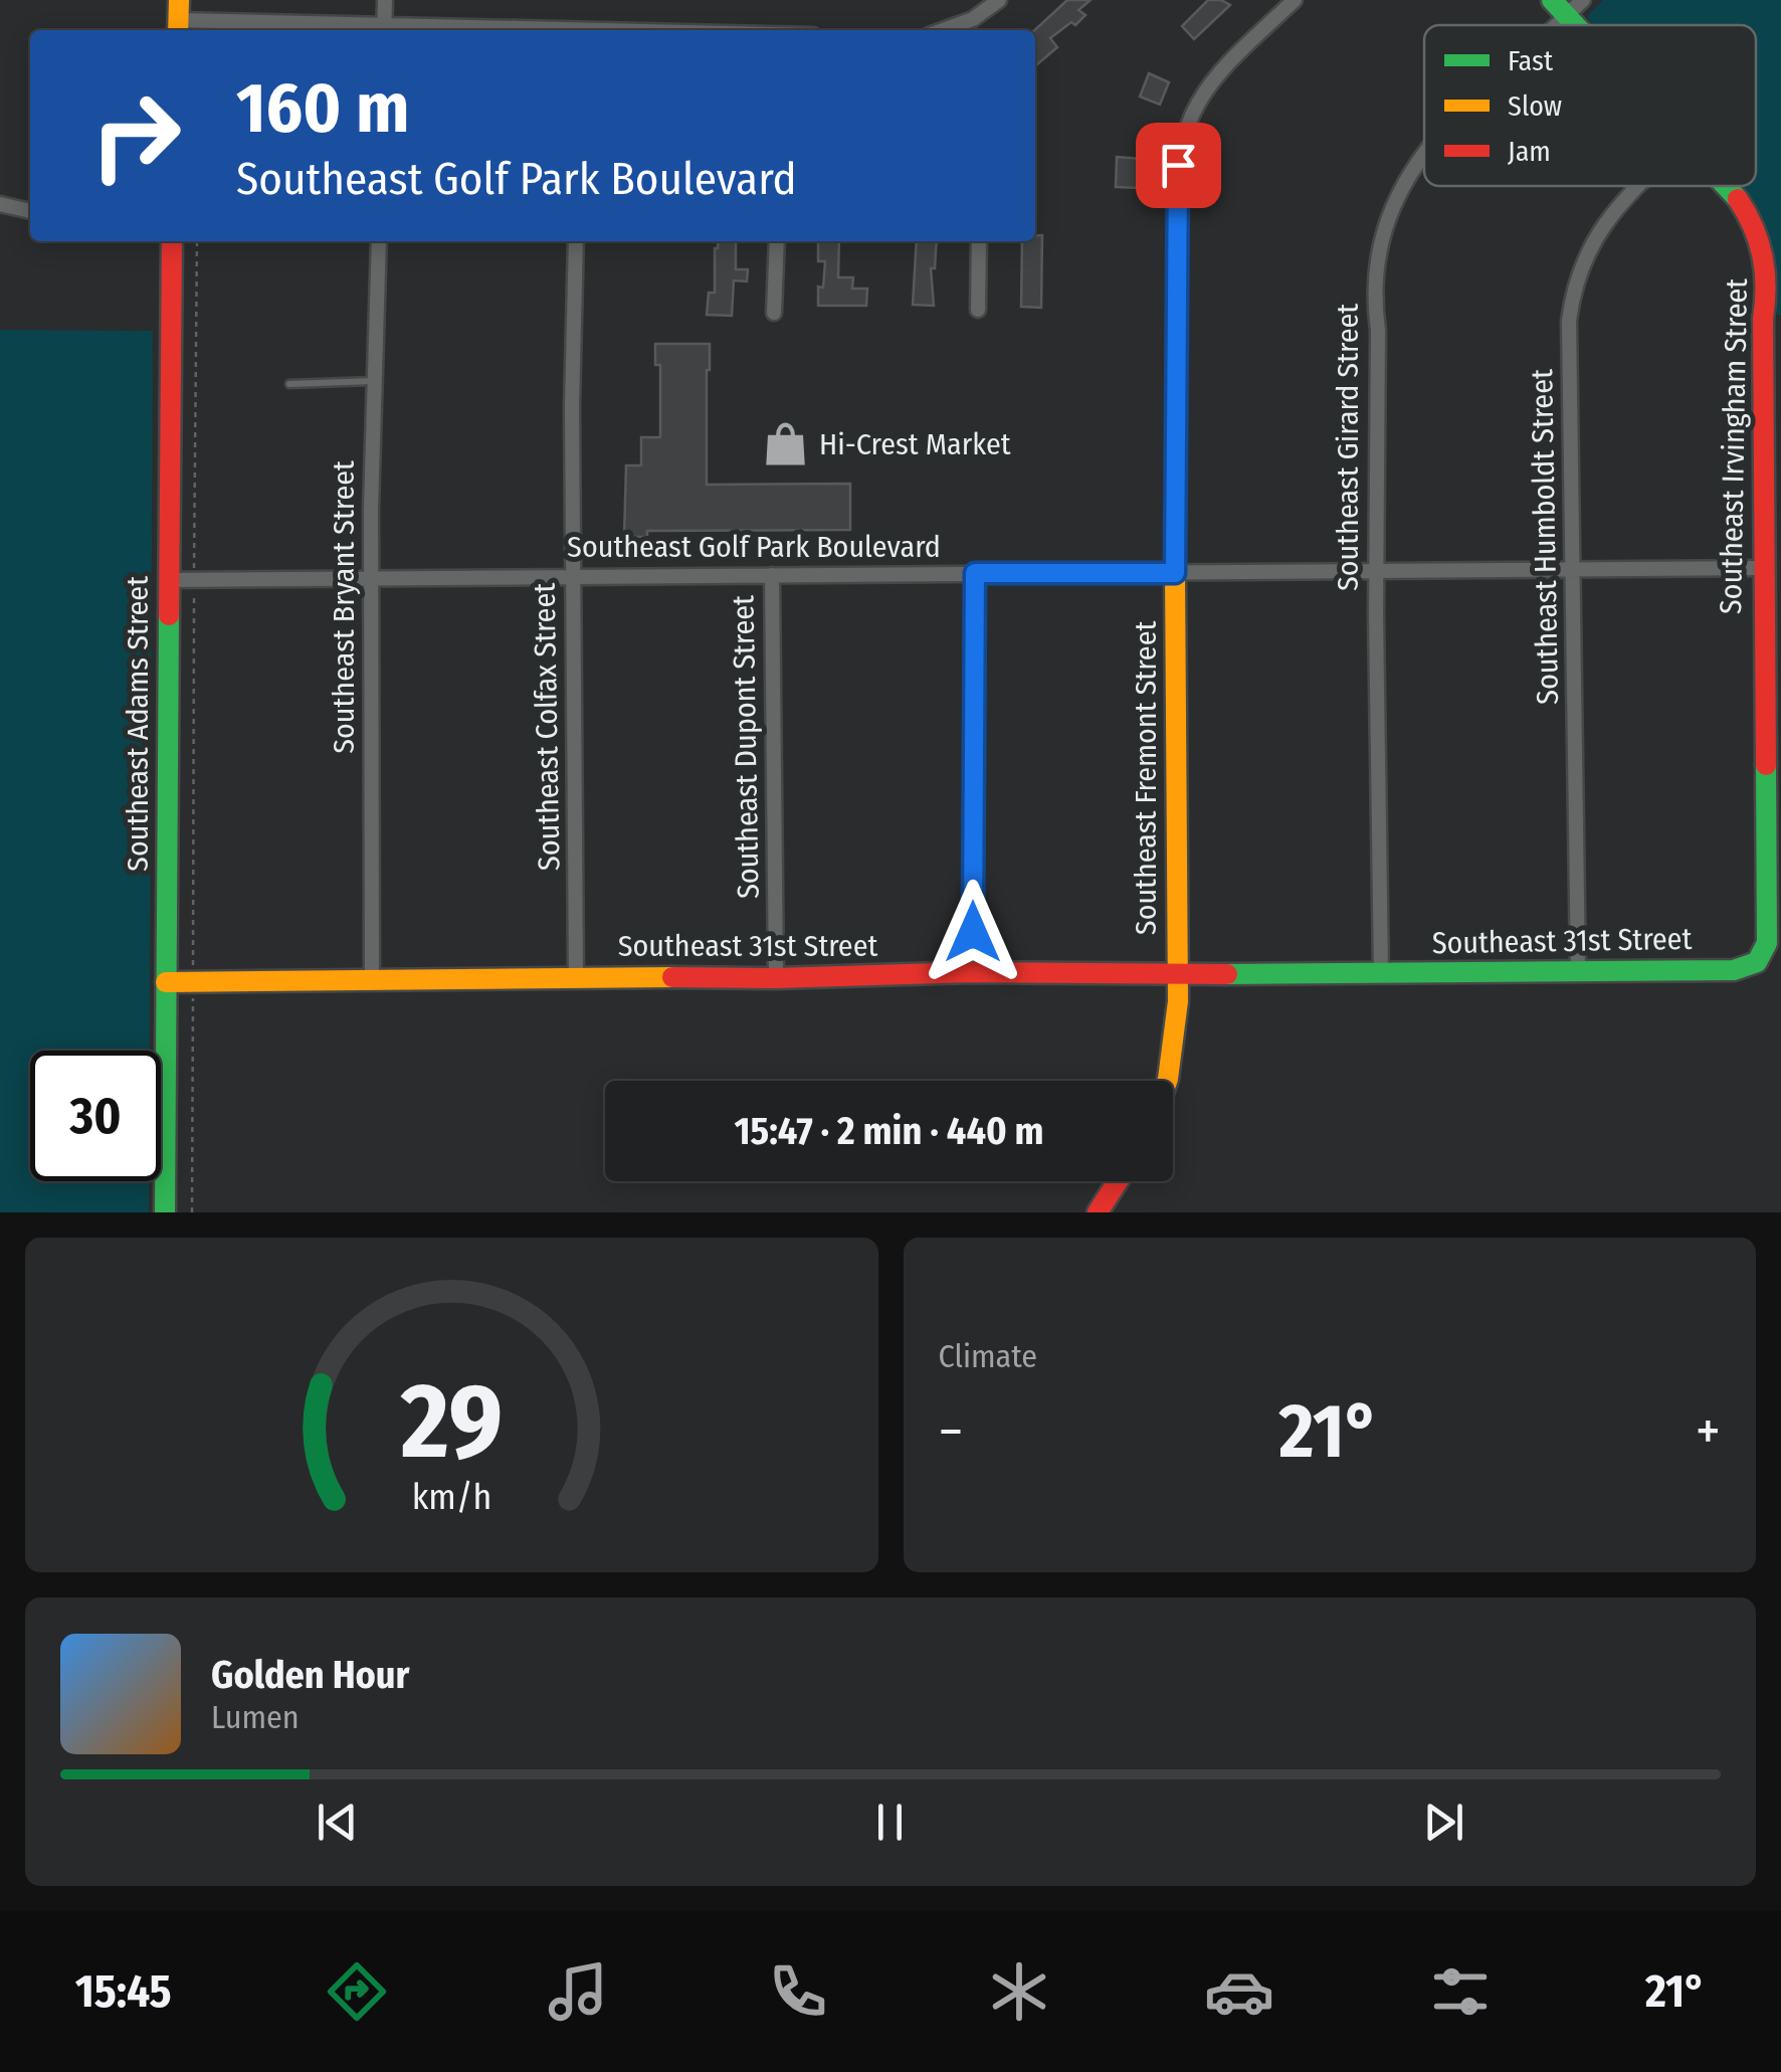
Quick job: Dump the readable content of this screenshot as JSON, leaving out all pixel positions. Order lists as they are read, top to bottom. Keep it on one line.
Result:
{"streets":{"street":["Southeast Irvingham Street","Southeast Girard Street","Southeast Humboldt Street","Southeast Golf Park Boulevard","Southeast Bryant Street","Southeast Adams Street","Southeast Colfax Street","Southeast Dupont Street","Southeast Fremont Street","Southeast 31st Street"]},"crossings":[["Southeast Irvingham Street","Southeast Golf Park Boulevard"],["Southeast Irvingham Street","Southeast 31st Street"],["Southeast Girard Street","Southeast Golf Park Boulevard"],["Southeast Girard Street","Southeast 31st Street"],["Southeast Humboldt Street","Southeast Golf Park Boulevard"],["Southeast Humboldt Street","Southeast 31st Street"],["Southeast Golf Park Boulevard","Southeast Bryant Street"],["Southeast Golf Park Boulevard","Southeast Adams Street"],["Southeast Golf Park Boulevard","Southeast Colfax Street"],["Southeast Golf Park Boulevard","Southeast Dupont Street"],["Southeast Golf Park Boulevard","Southeast Fremont Street"],["Southeast Bryant Street","Southeast 31st Street"],["Southeast Adams Street","Southeast 31st Street"],["Southeast Colfax Street","Southeast 31st Street"],["Southeast Dupont Street","Southeast 31st Street"],["Southeast Fremont Street","Southeast 31st Street"]],"places":{"shop":["Hi-Crest Market"]},"legend":["Fast","Slow","Jam"],"page":{"turn":["160 m","Southeast Golf Park Boulevard"],"limit":"30","trip":"15:47 · 2 min · 440 m","tile":"Climate","heat":["−","21°","+"],"song":["Golden Hour","Lumen"],"tabs":["15:45","21°"],"gauge":["29","km/h"]}}
